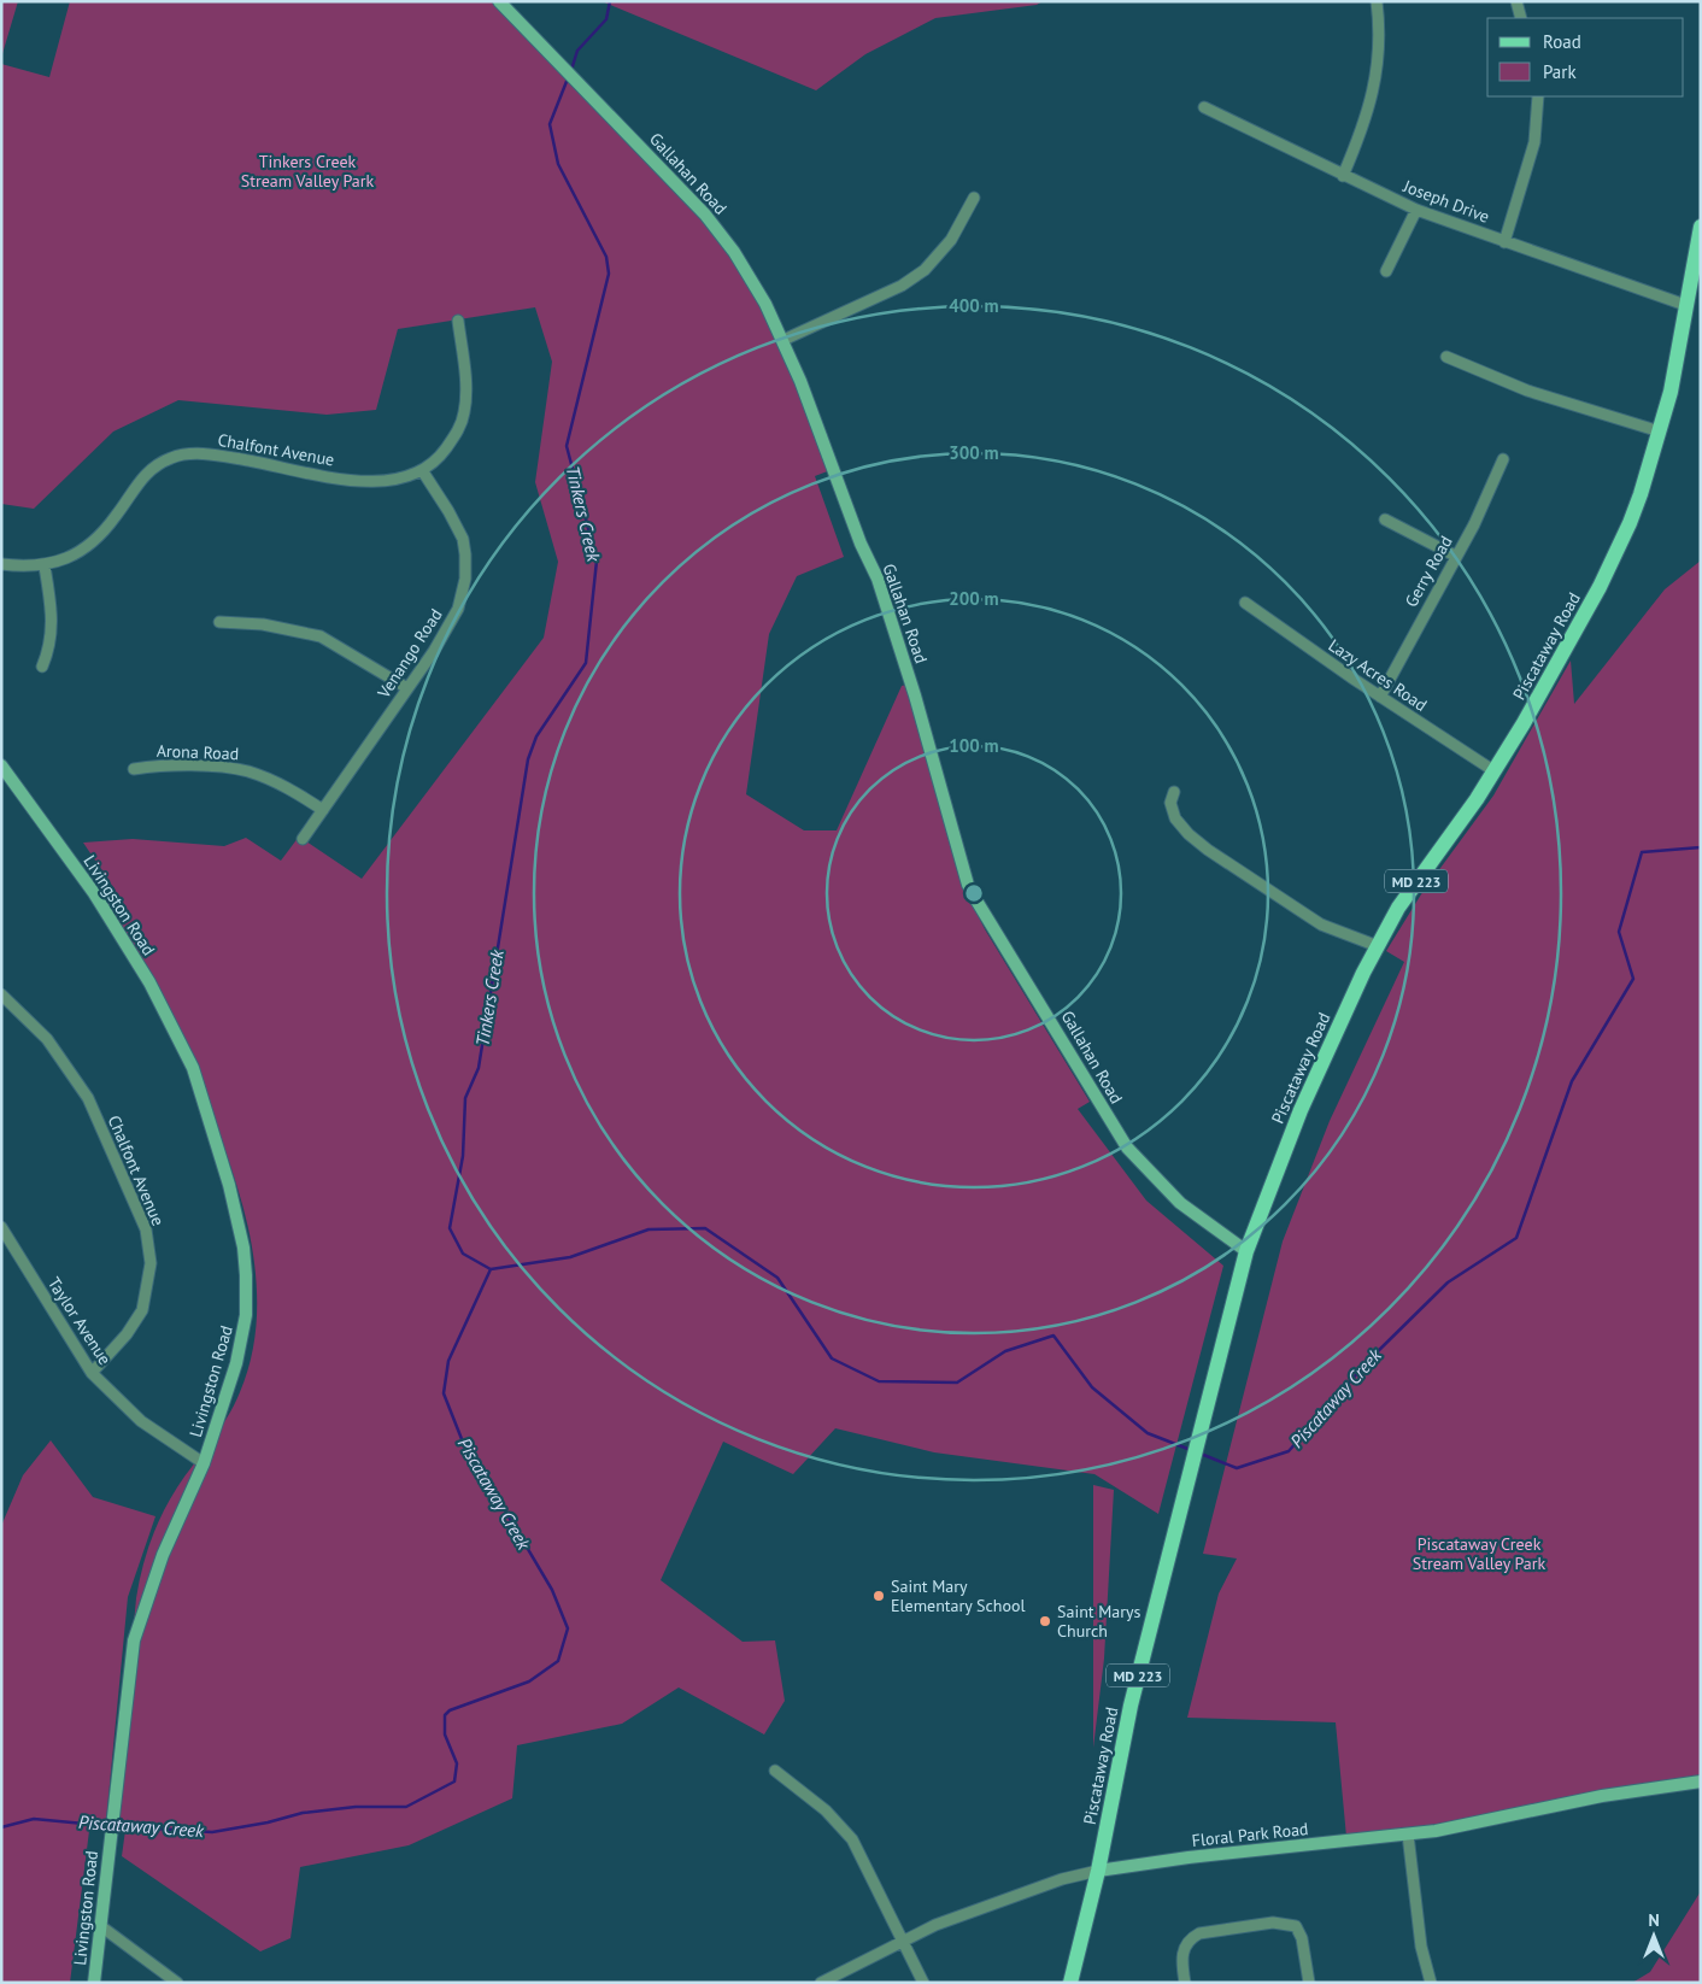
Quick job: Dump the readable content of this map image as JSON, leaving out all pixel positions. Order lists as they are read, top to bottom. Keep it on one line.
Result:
{"streets":{"main road":["Piscataway Road","MD 223"],"street":["Gallahan Road","Joseph Drive","Chalfont Avenue","Gerry Road","Venango Road","Lazy Acres Road","Arona Road","Livingston Road","Taylor Avenue","Floral Park Road"]},"crossings":[["Gallahan Road","Piscataway Road"],["Joseph Drive","Piscataway Road"],["Chalfont Avenue","Venango Road"],["Chalfont Avenue","Taylor Avenue"],["Gerry Road","Lazy Acres Road"],["Piscataway Road","Lazy Acres Road"],["Piscataway Road","Floral Park Road"],["Venango Road","Arona Road"],["Livingston Road","Taylor Avenue"]],"water":["Tinkers Creek","Piscataway Creek"],"parks":["Tinkers Creek Stream Valley Park","Piscataway Creek Stream Valley Park"],"places":["Saint Mary Elementary School","Saint Marys Church"],"legend":["Road","Park"],"north":"top","rings":["400 m","300 m","200 m","100 m"]}
